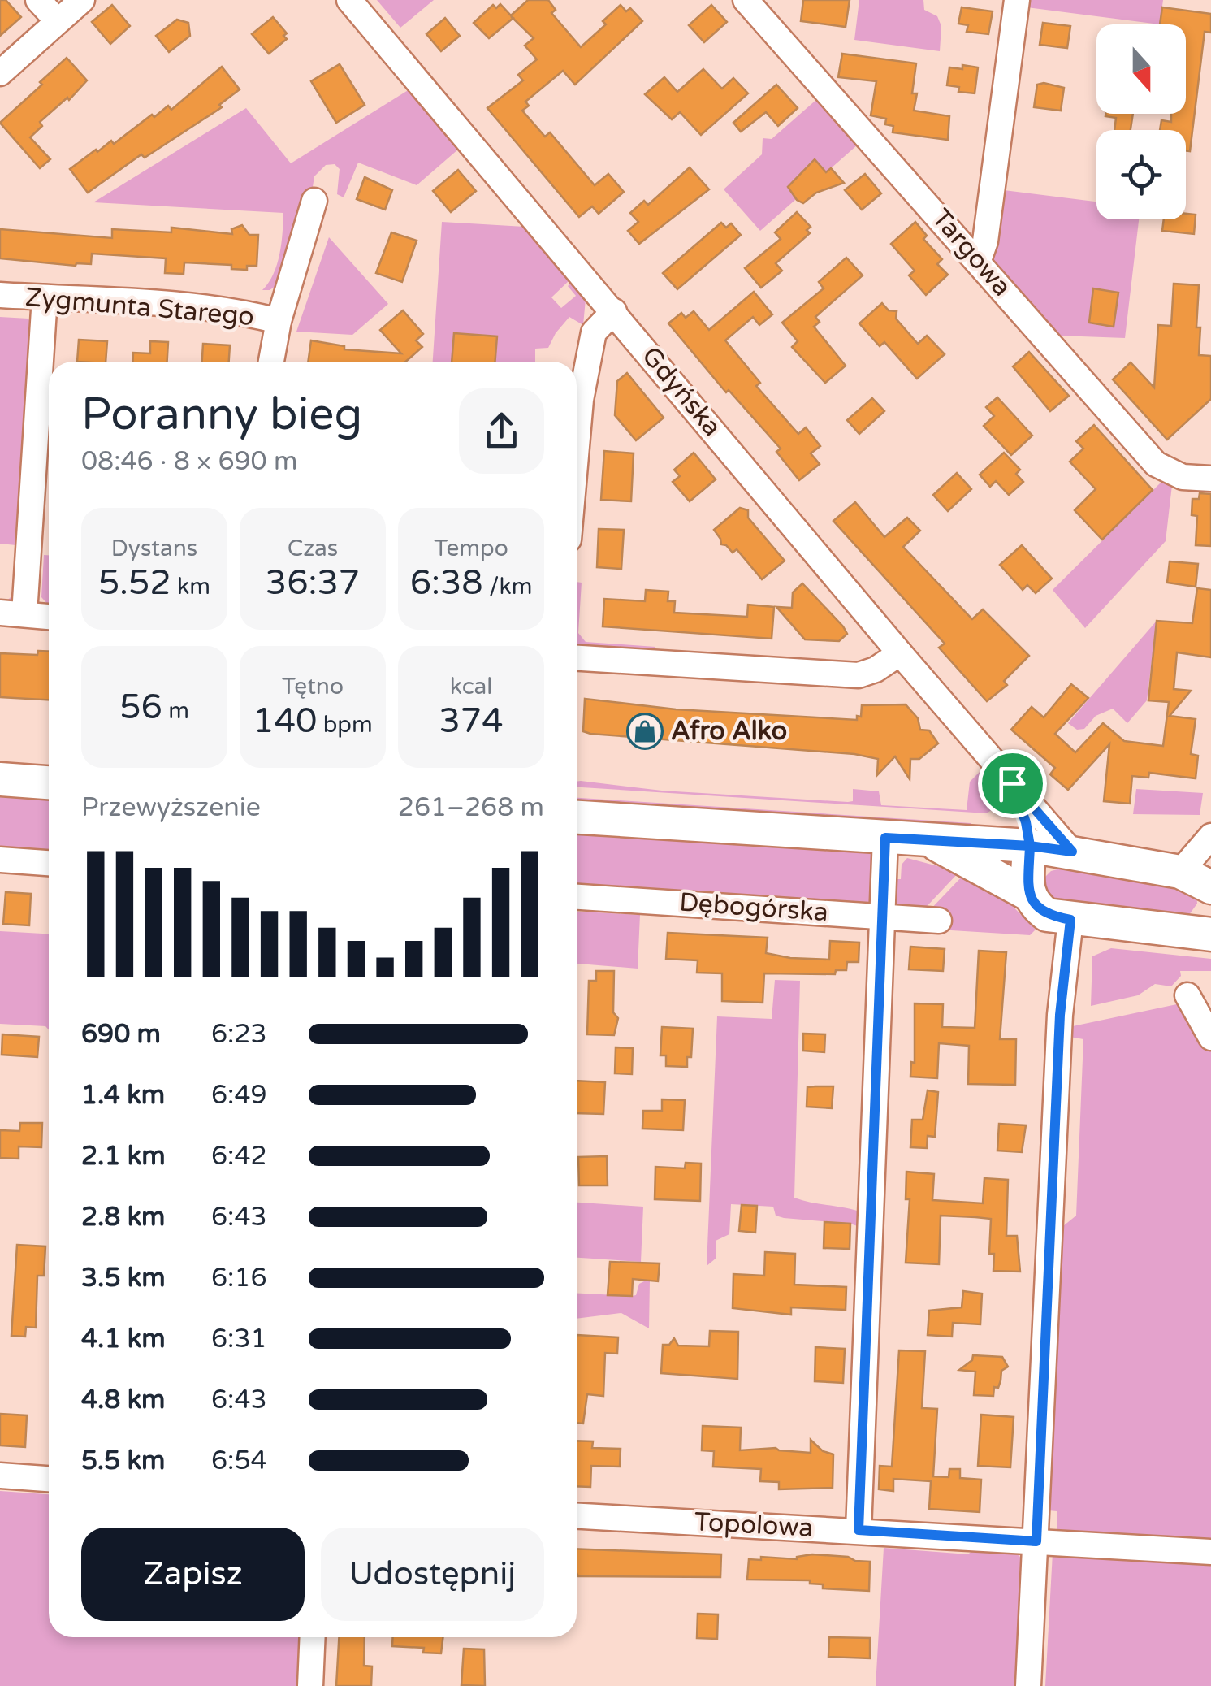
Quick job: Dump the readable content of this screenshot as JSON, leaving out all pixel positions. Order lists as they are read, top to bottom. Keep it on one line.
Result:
{"streets":{"street":["Targowa","Zygmunta Starego","Gdyńska","Dębogórska","Topolowa"]},"places":{"shop":["Afro Alko"]},"north":"bottom","page":{"heading":["Poranny bieg","08:46 · 8 × 690 m"],"stats":[["Dystans","5.52 km"],["Czas","36:37"],["Tempo","6:38 /km"],["56 m"],["Tętno","140 bpm"],["kcal","374"]],"chart":["Przewyższenie","261–268 m"],"list":[{"name":"690 m","note":"6:23"},{"name":"1.4 km","note":"6:49"},{"name":"2.1 km","note":"6:42"},{"name":"2.8 km","note":"6:43"},{"name":"3.5 km","note":"6:16"},{"name":"4.1 km","note":"6:31"},{"name":"4.8 km","note":"6:43"},{"name":"5.5 km","note":"6:54"}],"buttons":["Zapisz","Udostępnij"]}}
